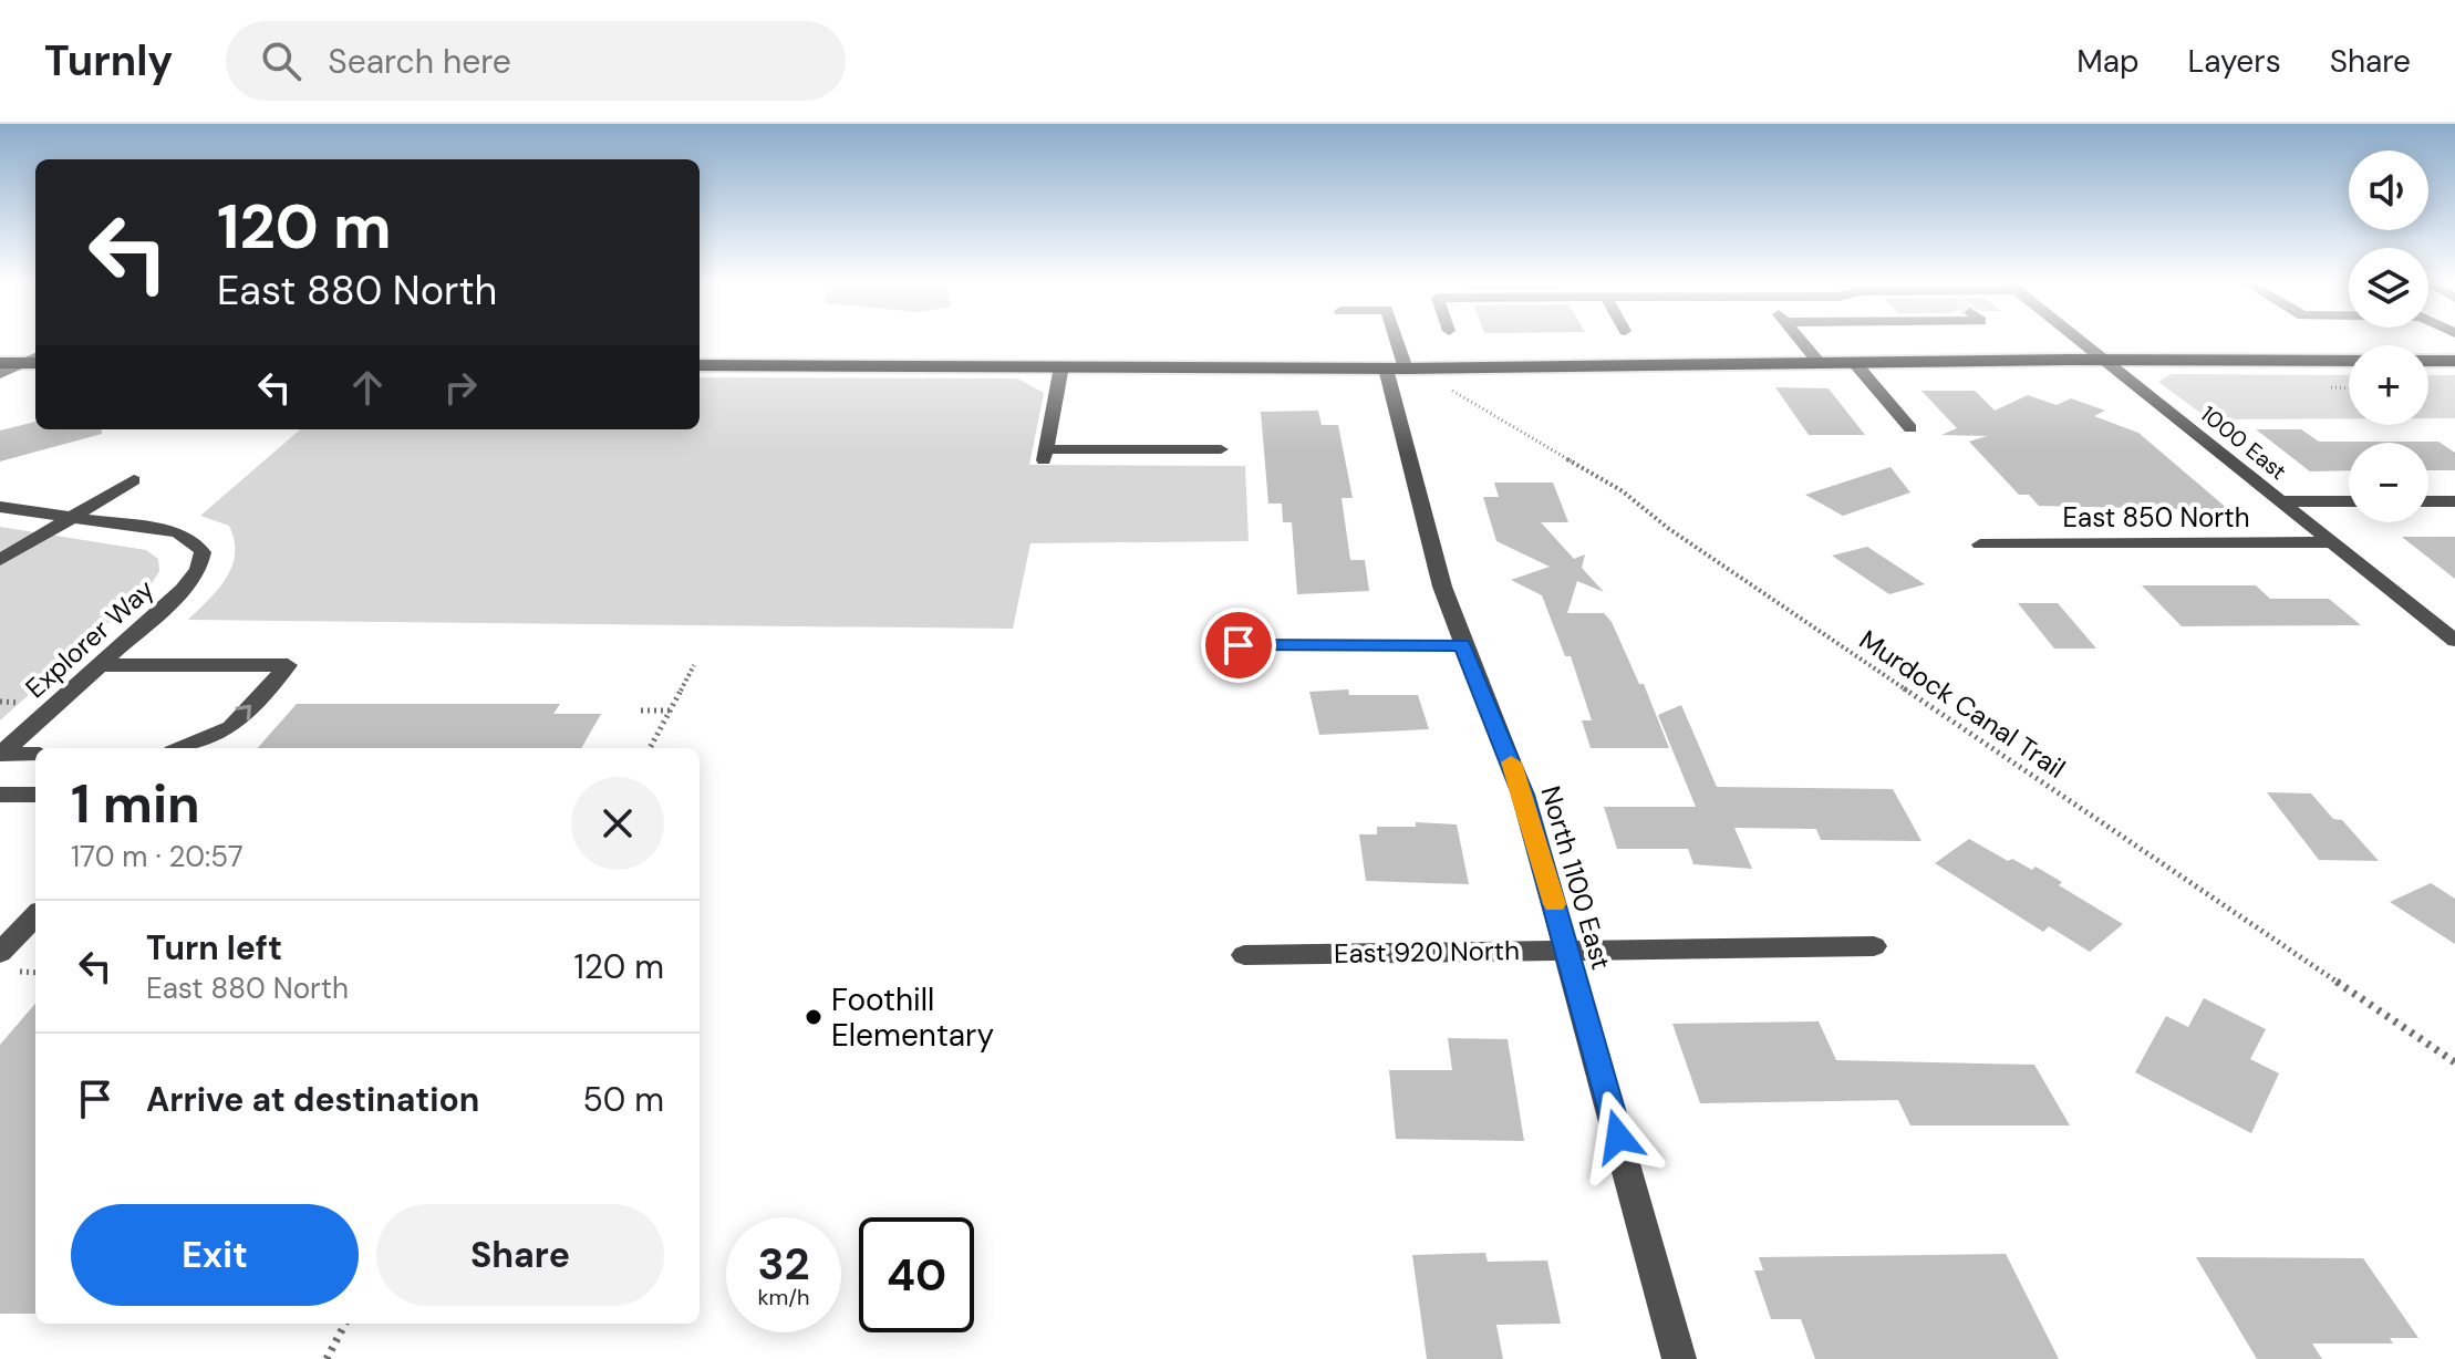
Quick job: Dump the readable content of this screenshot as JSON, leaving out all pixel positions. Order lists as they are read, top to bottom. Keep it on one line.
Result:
{"streets":{"street":["1000 East","East 850 North","Explorer Way","North 1100 East","East 920 North"],"path":["Murdock Canal Trail"]},"crossings":[["1000 East","East 850 North"],["North 1100 East","East 920 North"]],"places":["Foothill Elementary"],"page":{"header":"Turnly","search":"Search here","nav":["Map","Layers","Share"],"map_buttons":["+","−"],"turn":["120 m","East 880 North"],"heading":["1 min","170 m · 20:57"],"list":[{"name":"Turn left","note":"East 880 North","value":"120 m"},{"name":"Arrive at destination","value":"50 m"}],"buttons":["Exit","Share"],"speed":"32 km/h","limit":"40"}}
